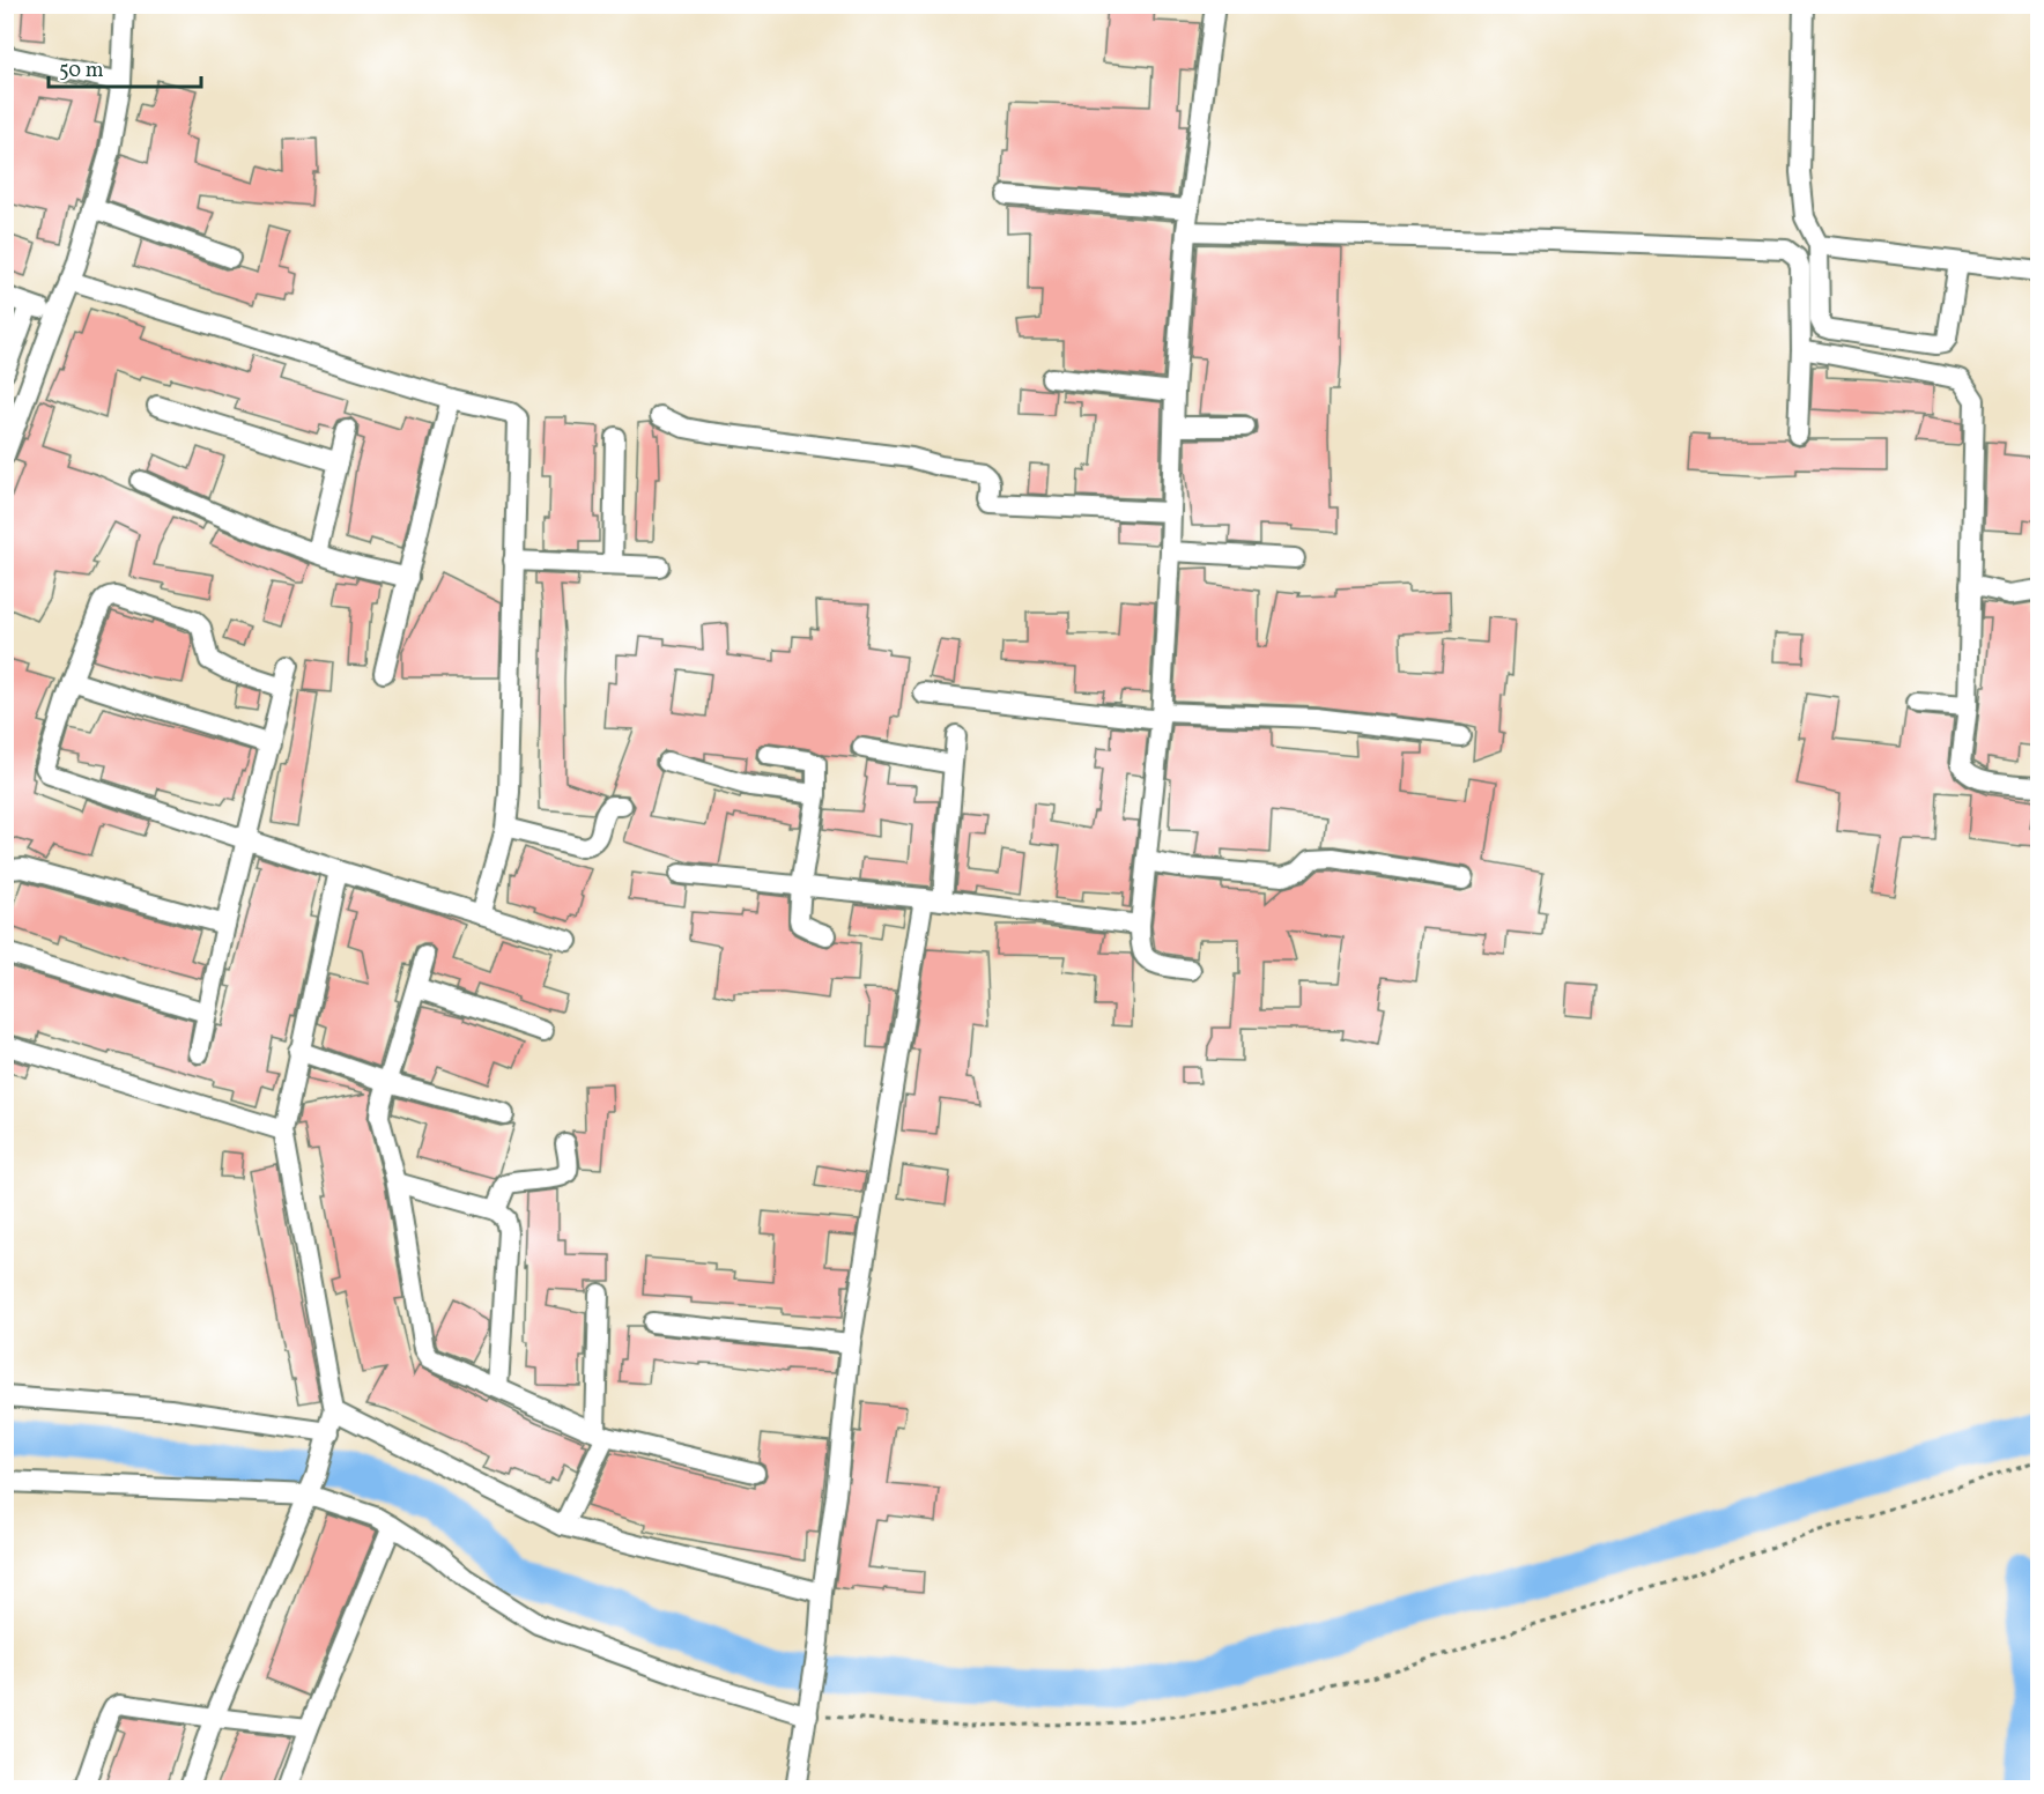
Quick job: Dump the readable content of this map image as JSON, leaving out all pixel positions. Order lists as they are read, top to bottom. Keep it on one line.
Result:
{"scale_bar":"50 m"}
